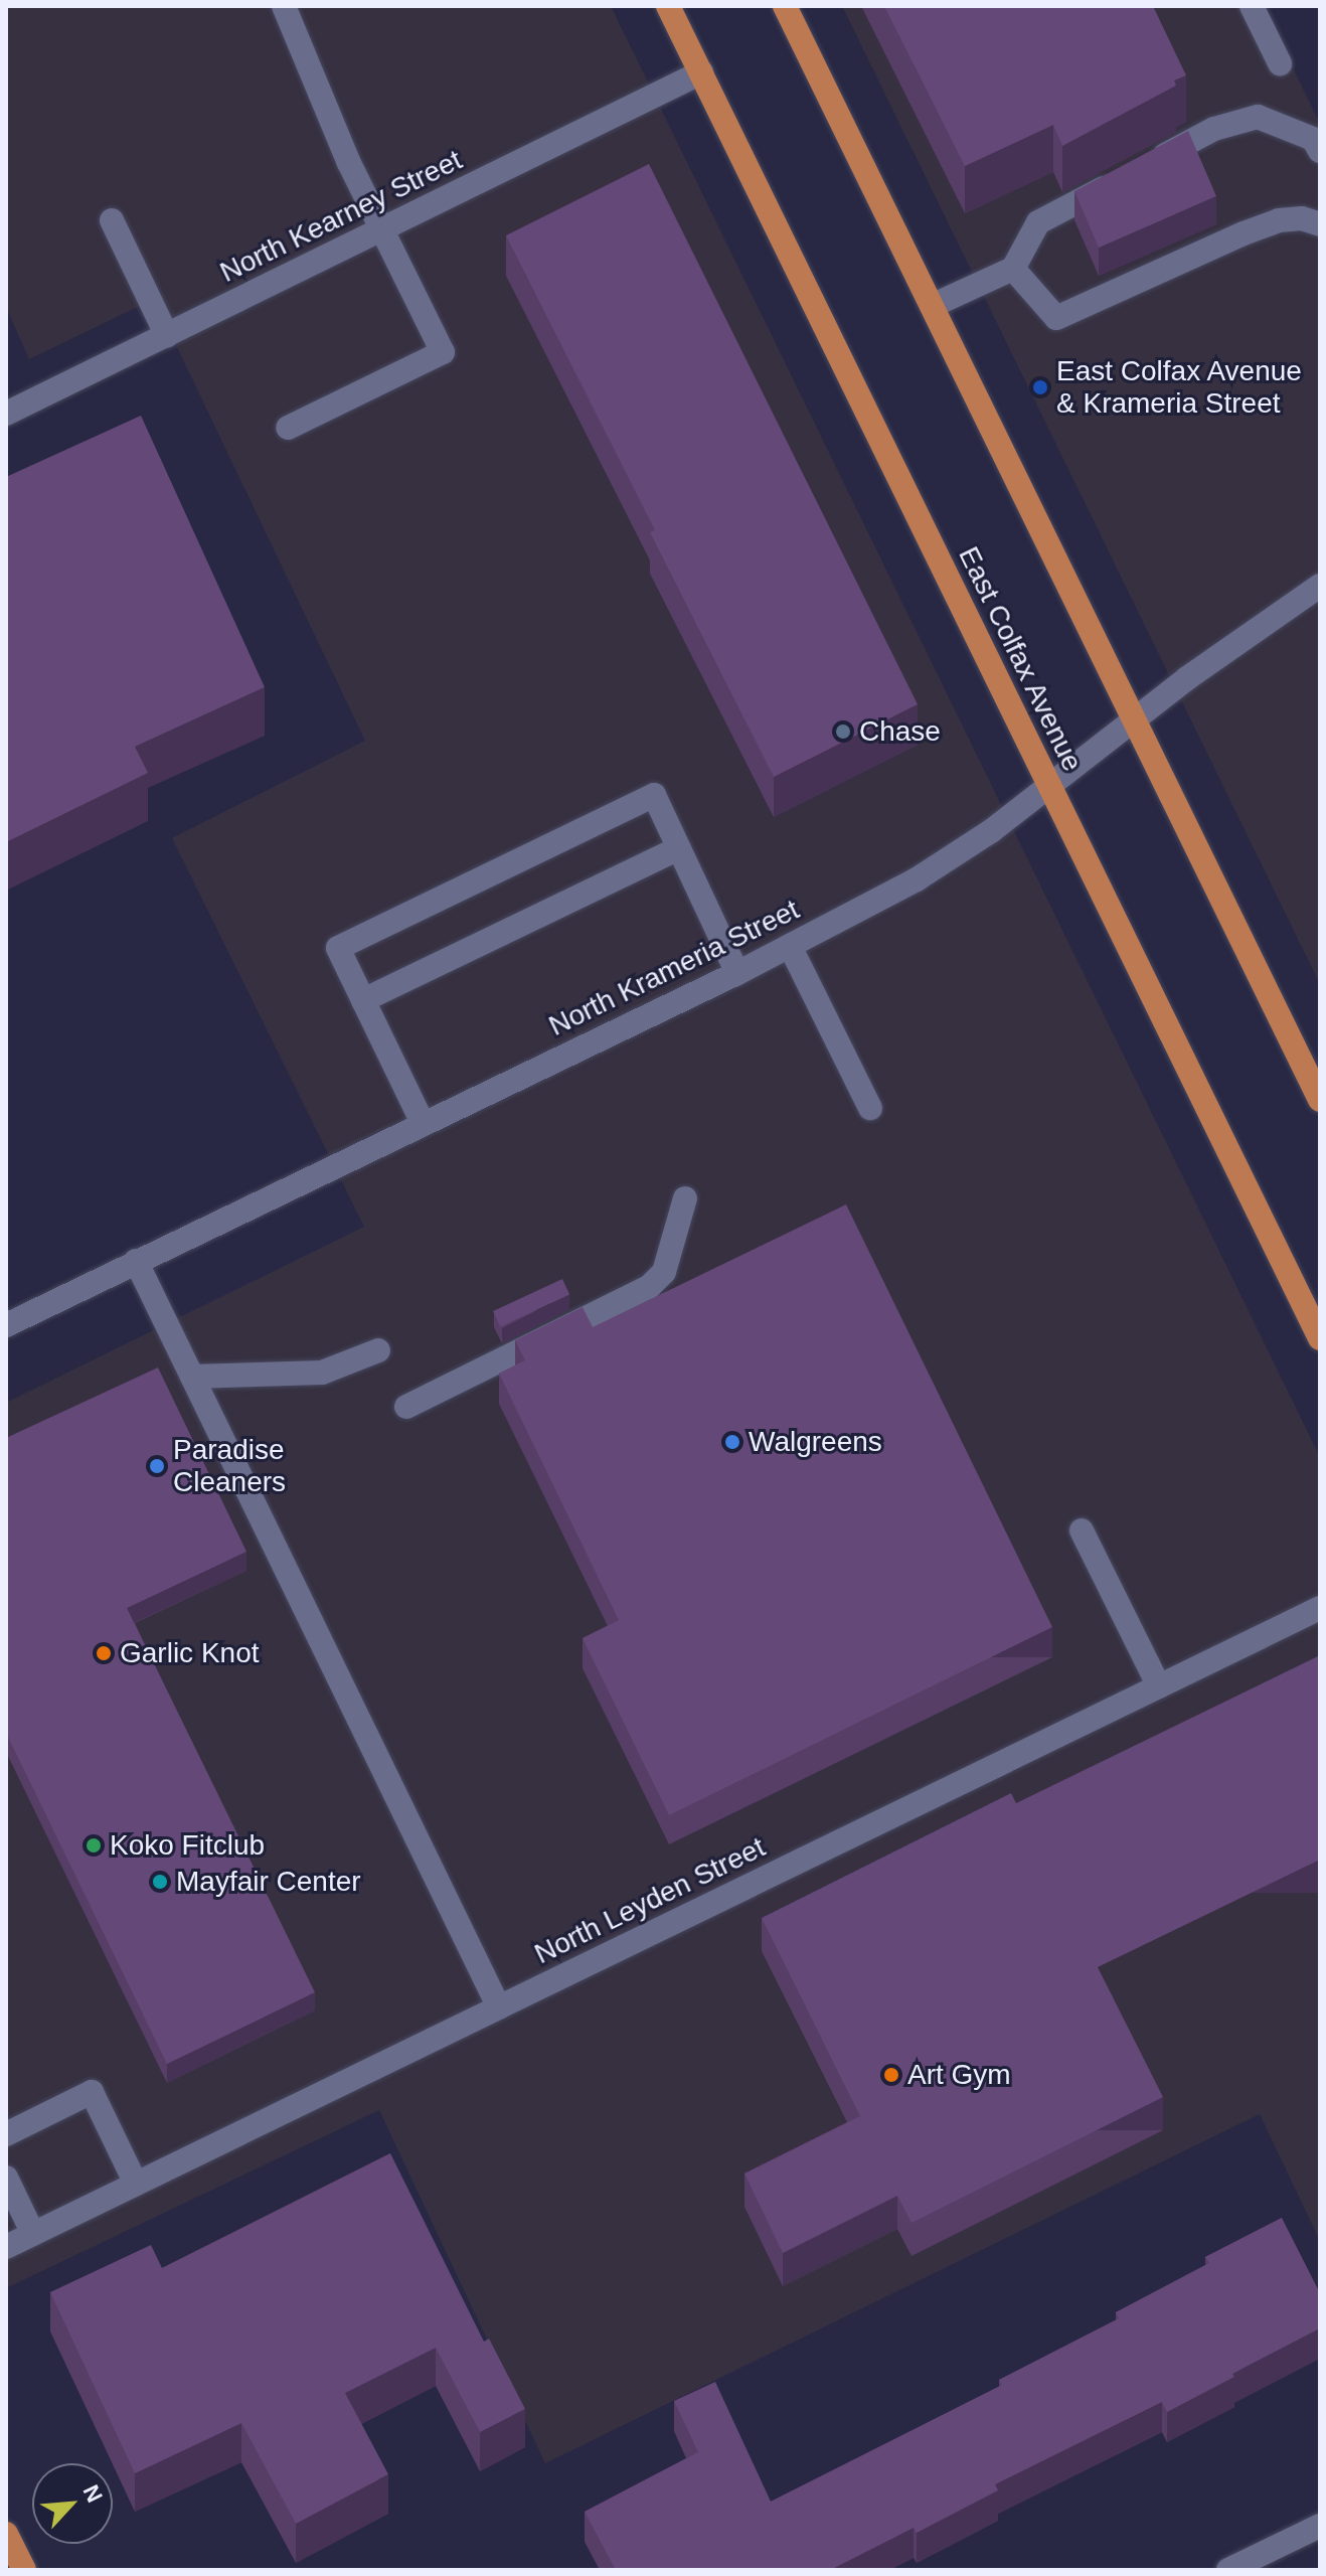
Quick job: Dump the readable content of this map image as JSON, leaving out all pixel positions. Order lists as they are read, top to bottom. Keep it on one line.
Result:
{"streets":{"main road":["East Colfax Avenue"],"street":["North Kearney Street","North Krameria Street","North Leyden Street"]},"crossings":[["North Kearney Street","East Colfax Avenue"],["East Colfax Avenue","North Krameria Street"]],"places":["East Colfax Avenue & Krameria Street","Chase","Walgreens","Paradise Cleaners","Garlic Knot","Koko Fitclub","Mayfair Center","Art Gym"],"north":"top right"}
